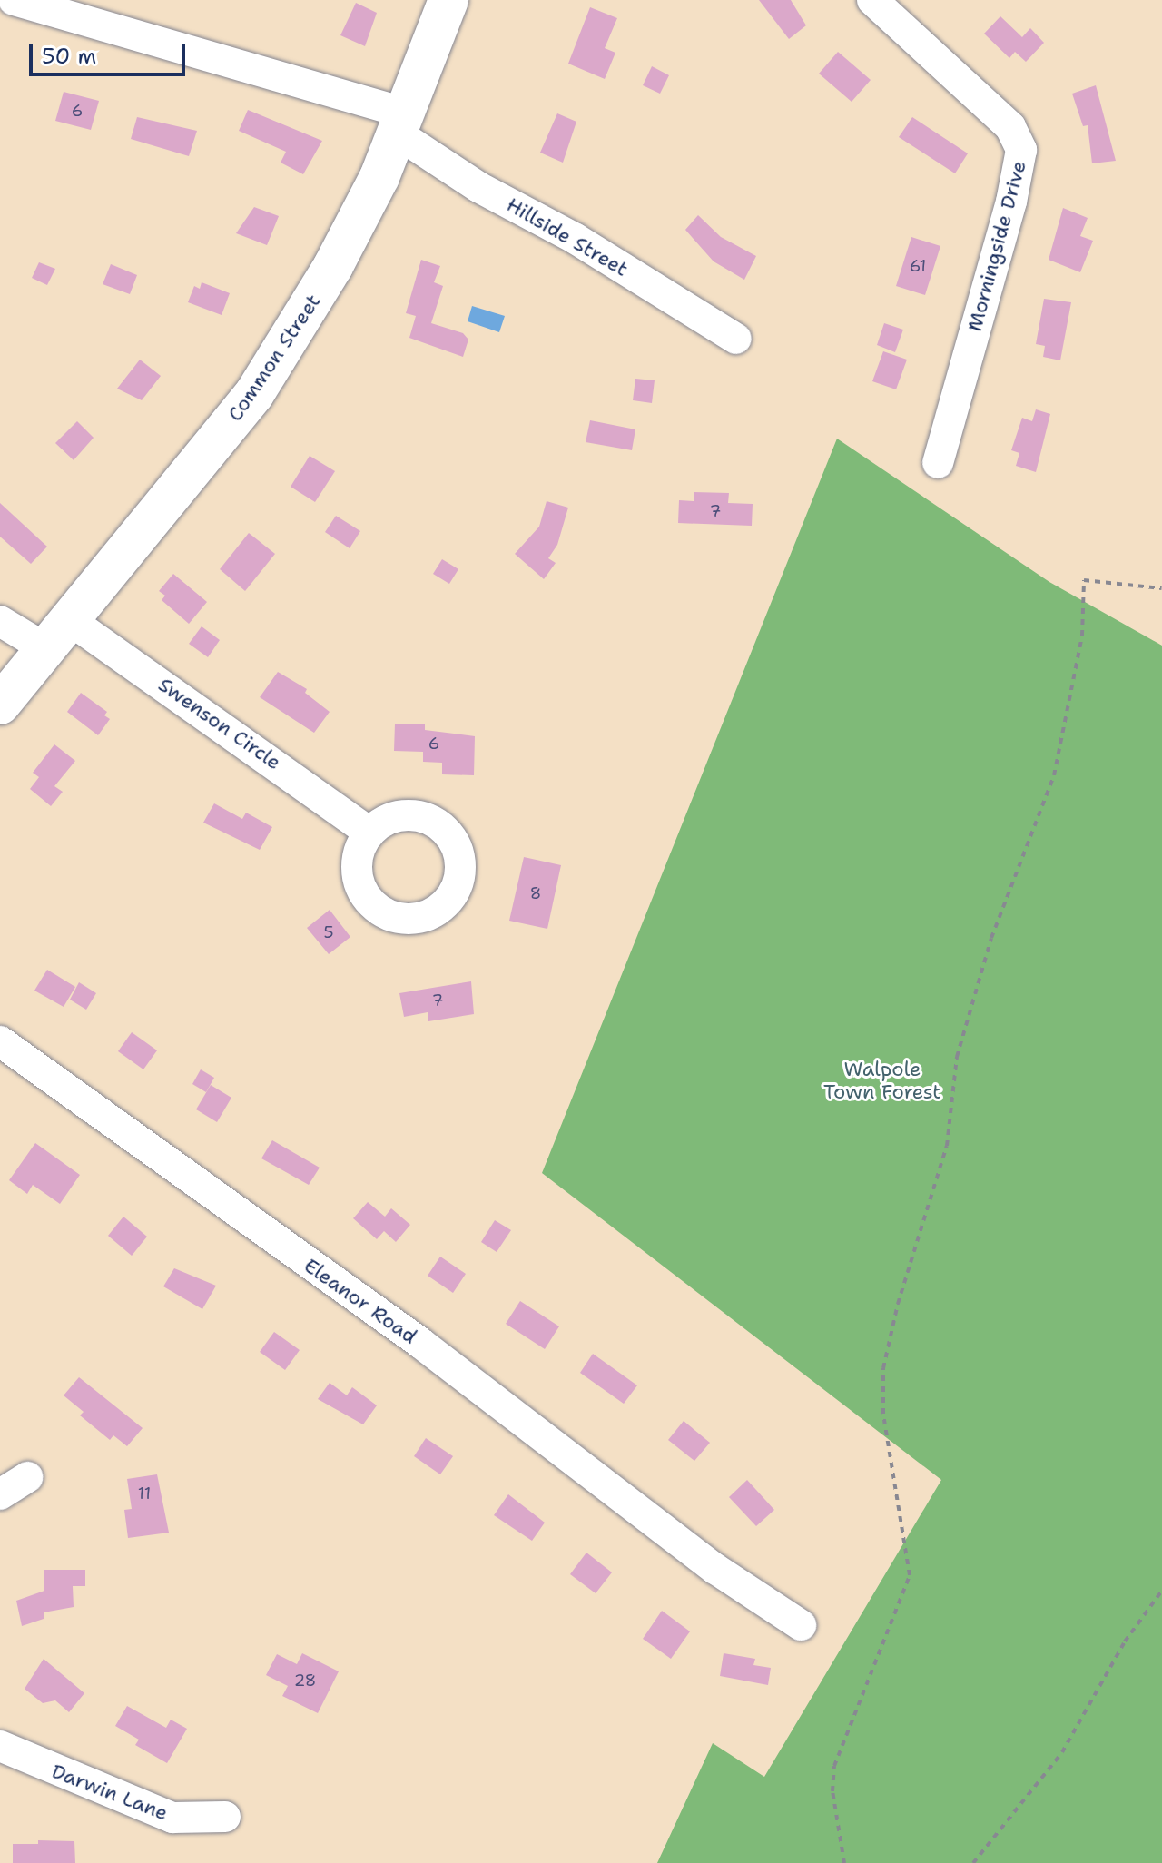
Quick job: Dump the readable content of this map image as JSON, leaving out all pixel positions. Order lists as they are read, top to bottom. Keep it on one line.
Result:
{"streets":{"main road":["Common Street"],"street":["Hillside Street","Morningside Drive","Swenson Circle","Eleanor Road","Darwin Lane"]},"crossings":[["Hillside Street","Common Street"],["Common Street","Swenson Circle"]],"parks":["Walpole Town Forest"],"house_numbers":["6","61","7","6","8","5","7","11","28"],"scale_bar":"50 m"}
